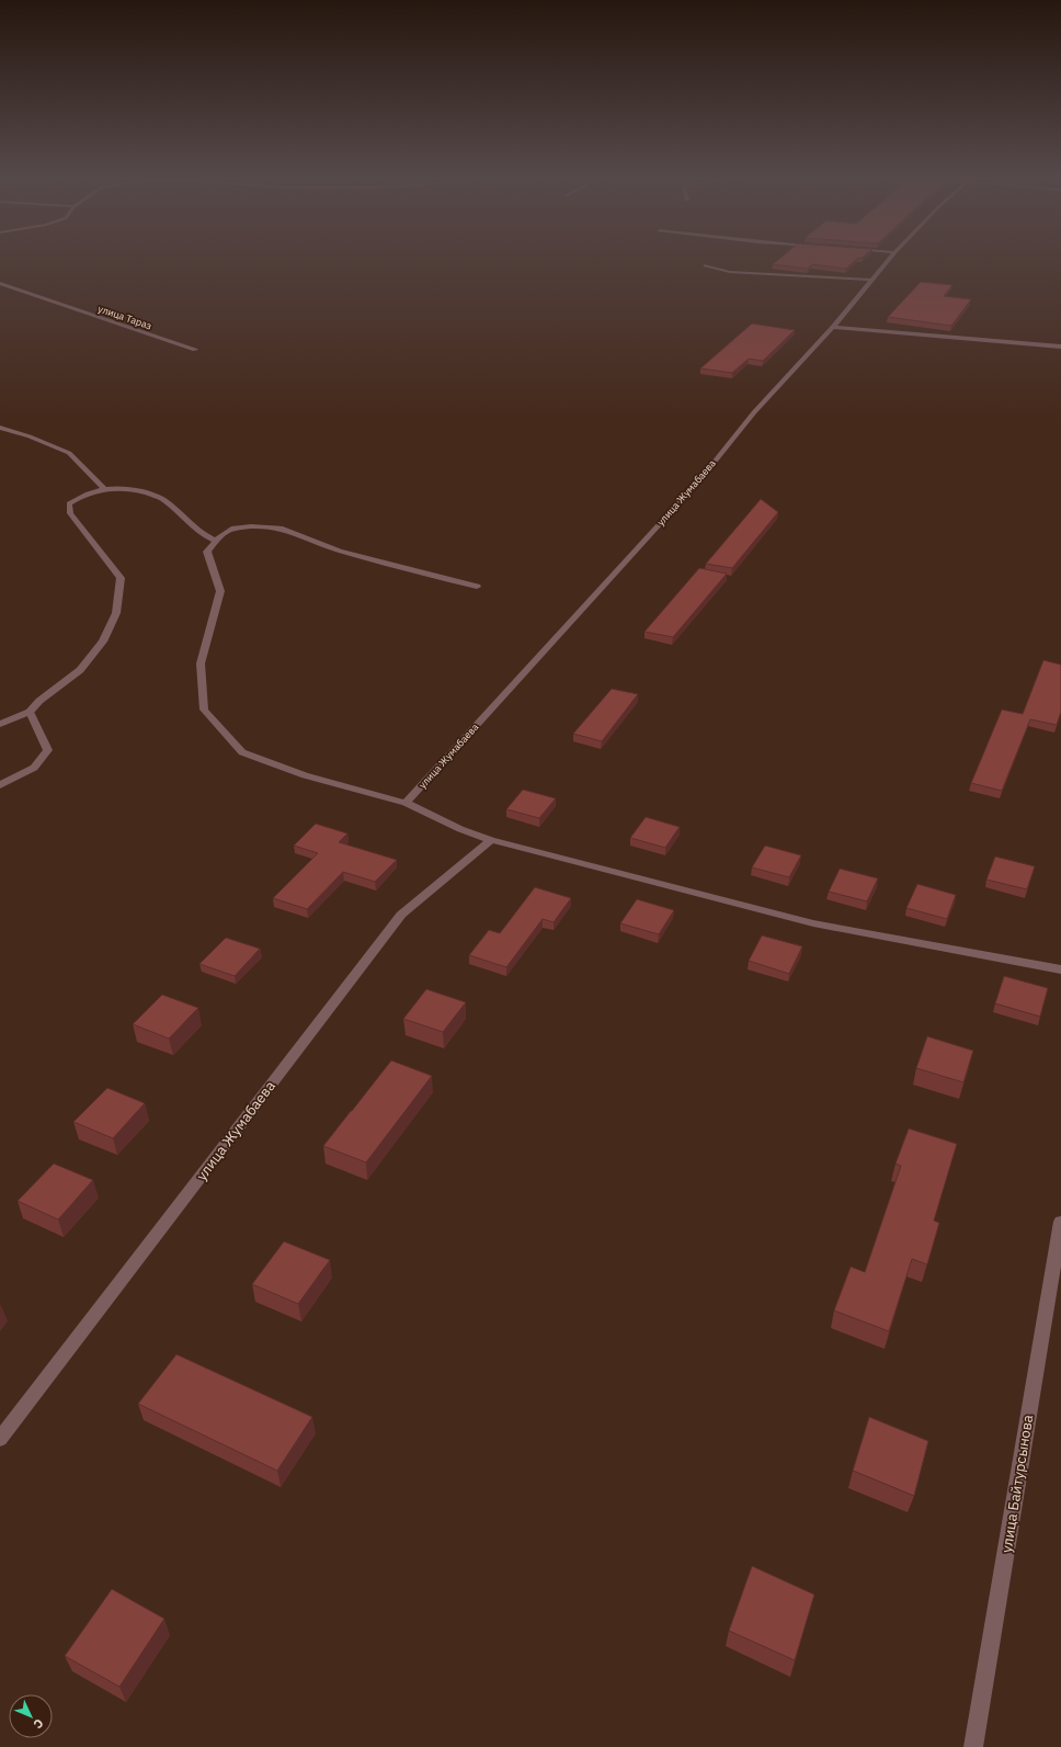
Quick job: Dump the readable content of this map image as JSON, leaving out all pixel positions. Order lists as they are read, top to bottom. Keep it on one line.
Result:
{"streets":{"street":["улица Тараз","улица Жумабаева","улица Байтурсынова"]},"north":"bottom right"}
